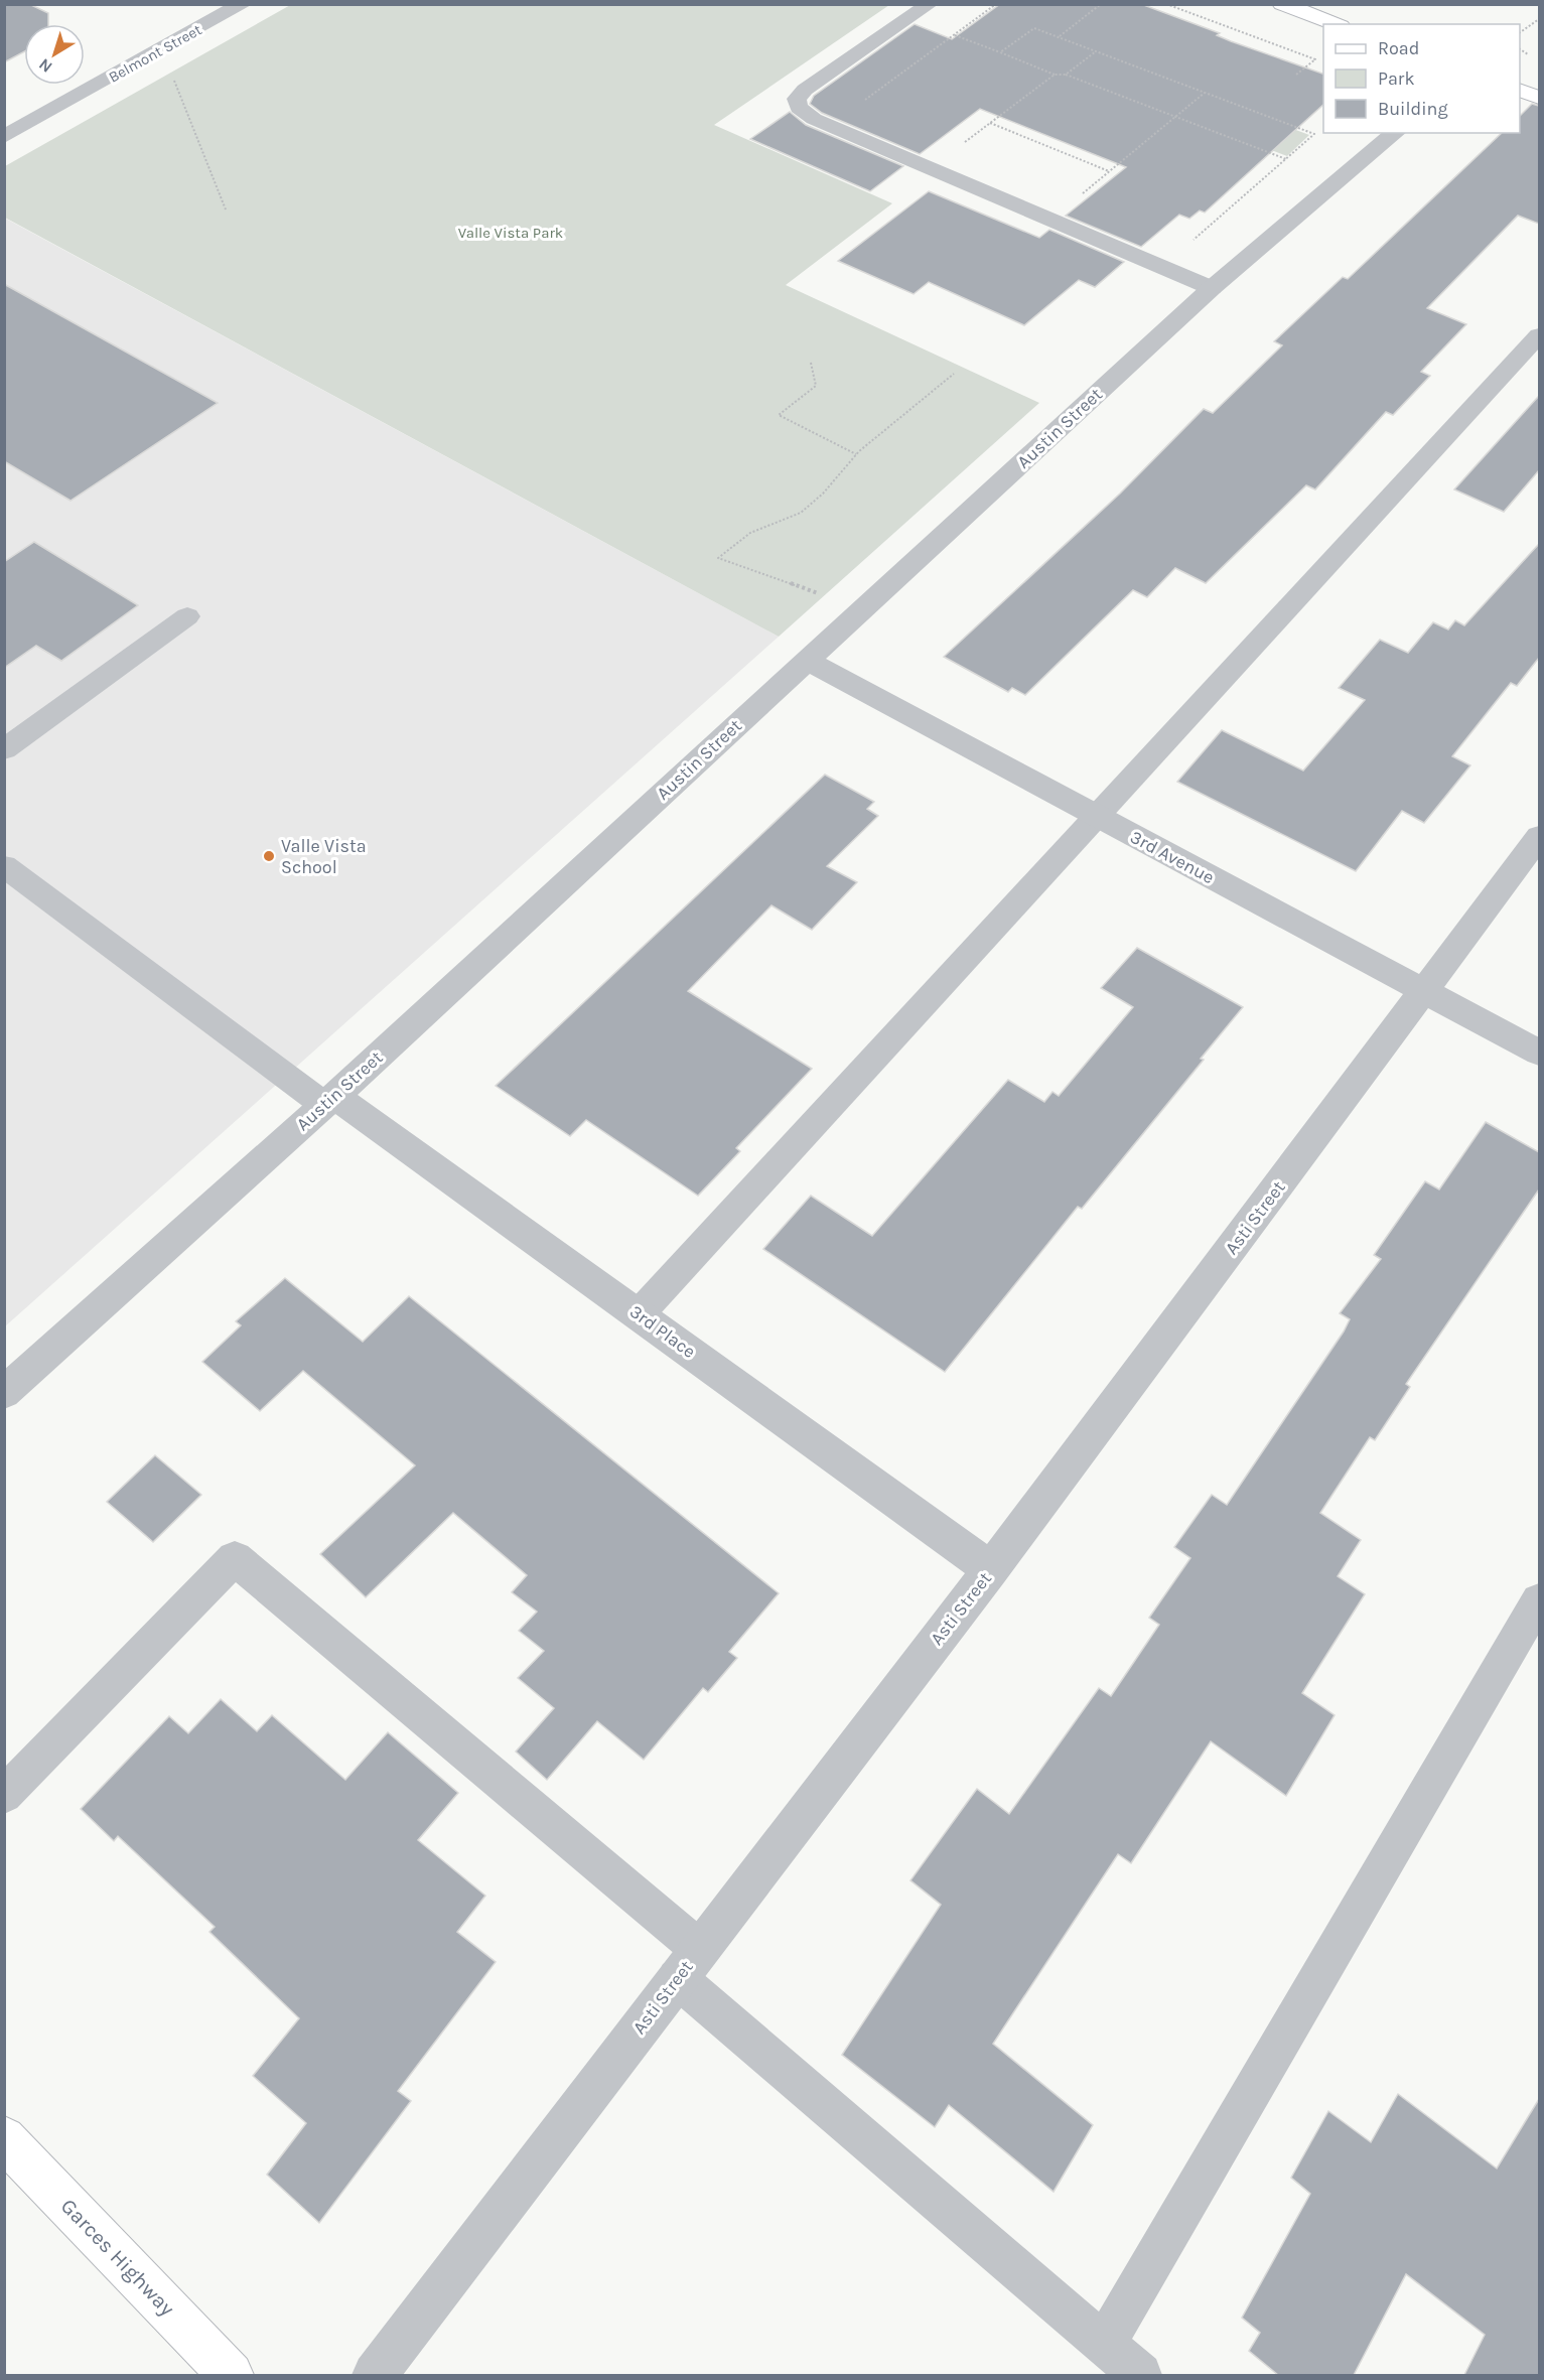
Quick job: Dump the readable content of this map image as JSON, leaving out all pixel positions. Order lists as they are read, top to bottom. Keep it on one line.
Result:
{"streets":{"main road":["Garces Highway"],"street":["Belmont Street","Austin Street","3rd Avenue","Asti Street","3rd Place"]},"crossings":[["Austin Street","3rd Avenue"],["Austin Street","3rd Place"],["3rd Avenue","Asti Street"],["Asti Street","3rd Place"]],"parks":["Valle Vista Park"],"places":["Valle Vista School"],"legend":["Road","Park","Building"],"north":"bottom left"}
